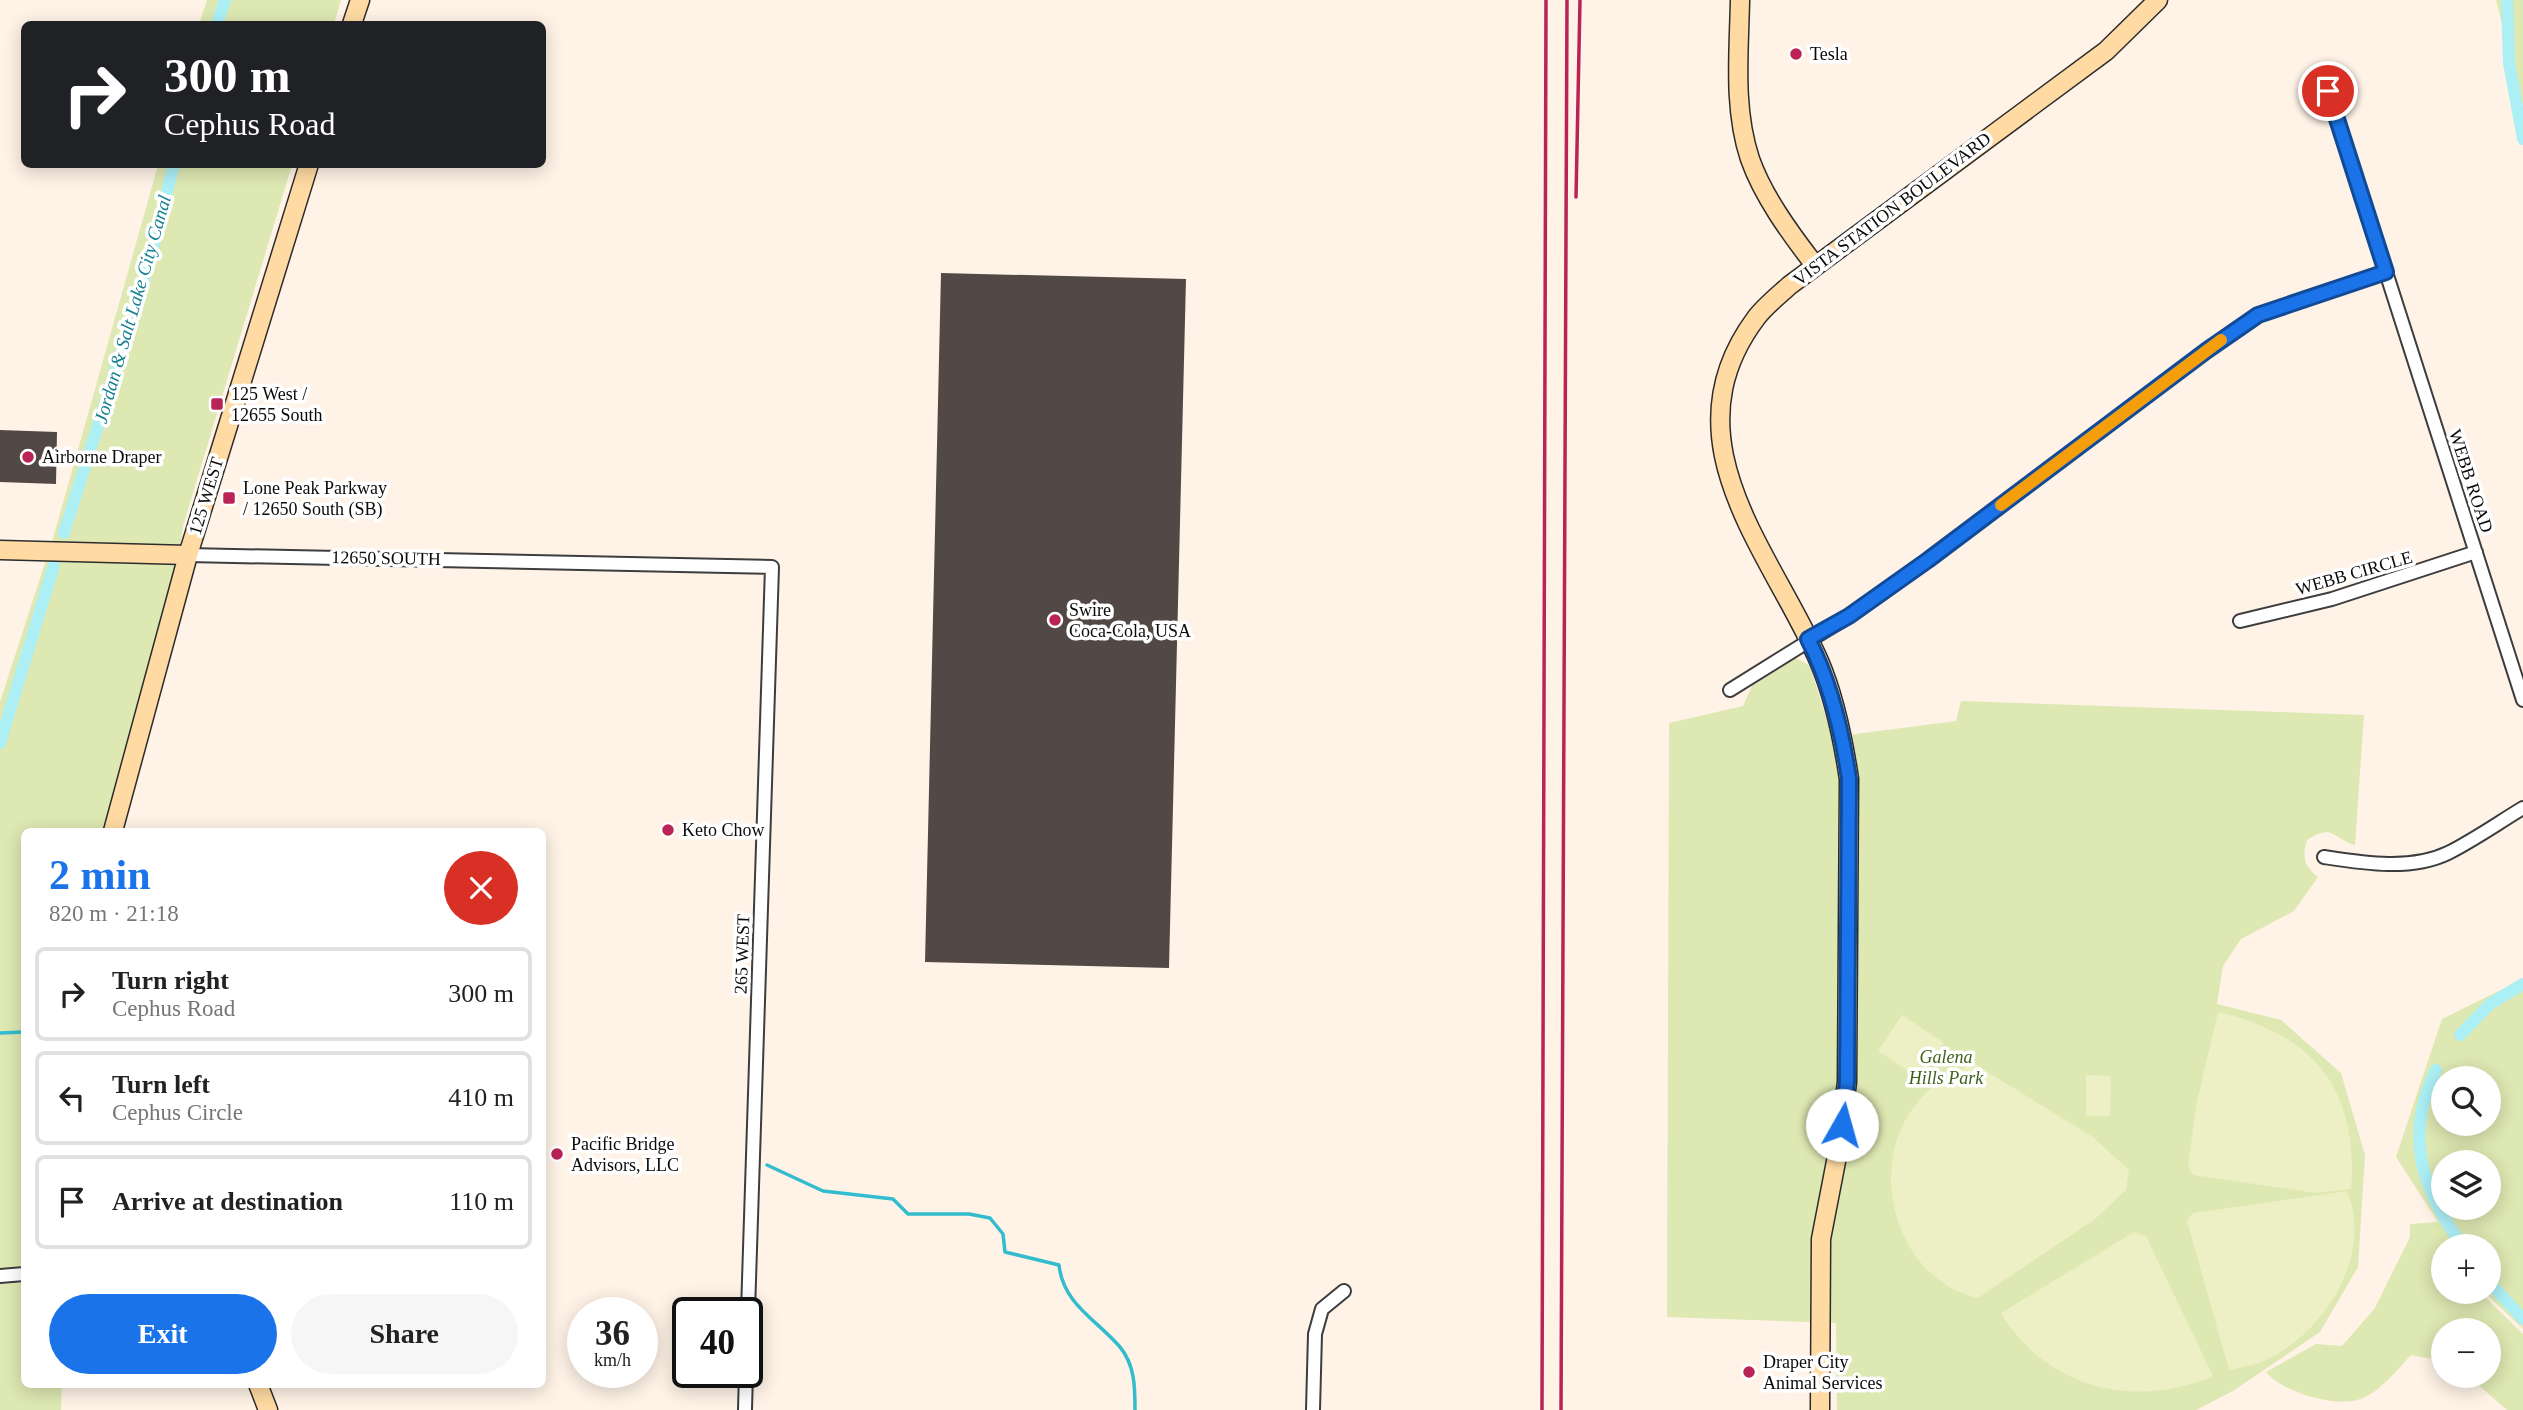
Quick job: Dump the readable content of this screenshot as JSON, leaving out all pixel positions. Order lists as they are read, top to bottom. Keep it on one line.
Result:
{"streets":{"street":["VISTA STATION BOULEVARD","WEBB ROAD","125 WEST","12650 SOUTH","WEBB CIRCLE","265 WEST"]},"crossings":[["WEBB ROAD","WEBB CIRCLE"],["125 WEST","12650 SOUTH"],["12650 SOUTH","265 WEST"]],"water":["Jordan & Salt Lake City Canal"],"parks":["Galena Hills Park"],"places":{"other":["Tesla","Airborne Draper","Swire Coca-Cola, USA","Keto Chow","Pacific Bridge Advisors, LLC","Draper City Animal Services"],"transit":["125 West / 12655 South","Lone Peak Parkway / 12650 South (SB)"]},"page":{"turn":["300 m","Cephus Road"],"heading":["2 min","820 m · 21:18"],"list":[{"name":"Turn right","note":"Cephus Road","value":"300 m"},{"name":"Turn left","note":"Cephus Circle","value":"410 m"},{"name":"Arrive at destination","value":"110 m"}],"map_buttons":["+","−"],"buttons":["Exit","Share"],"speed":"36 km/h","limit":"40"}}
